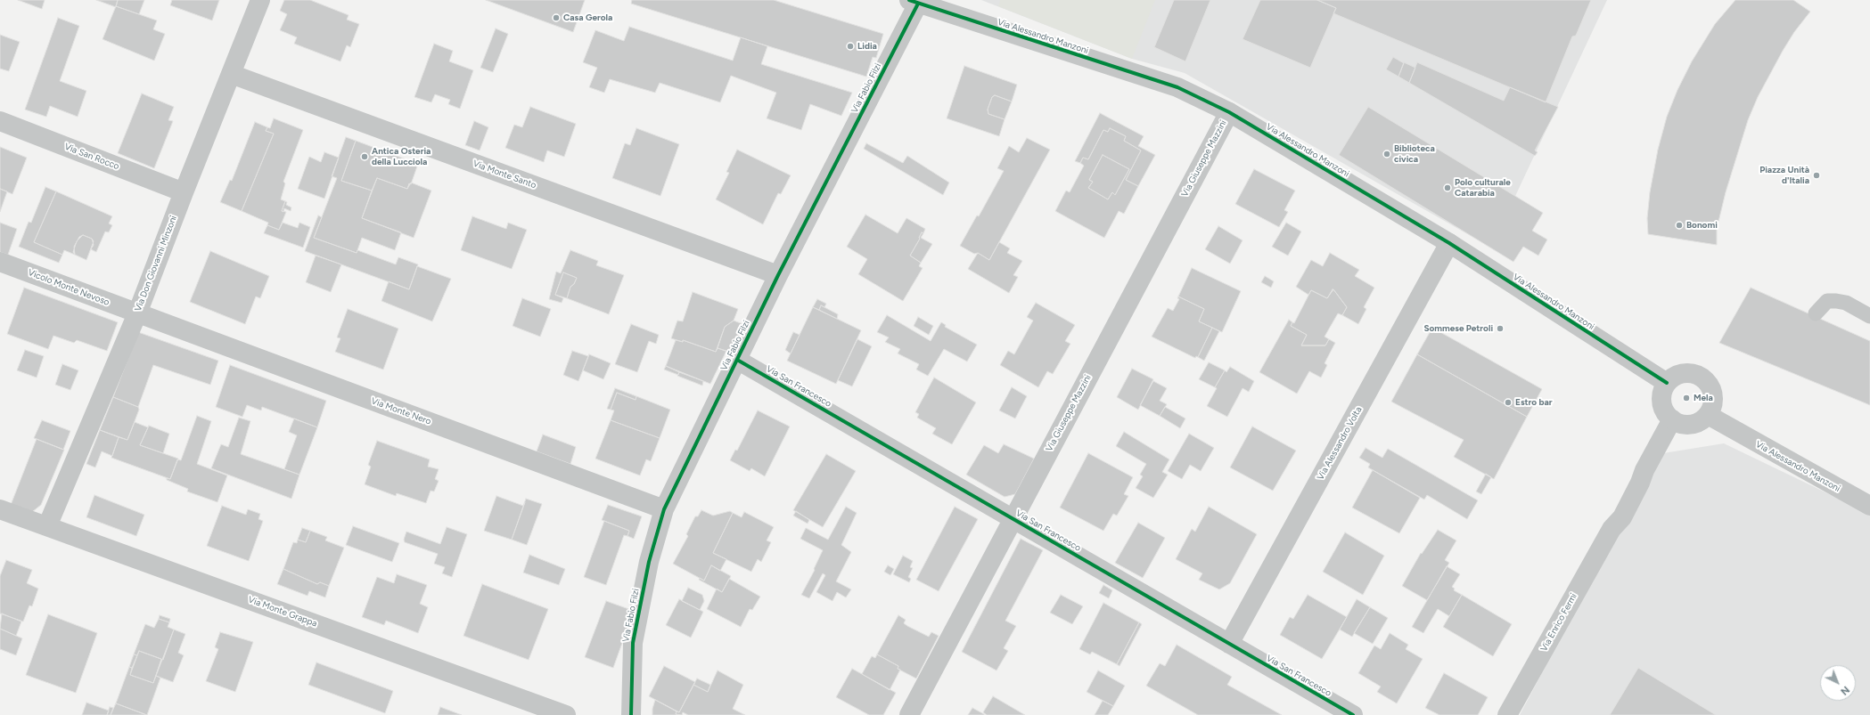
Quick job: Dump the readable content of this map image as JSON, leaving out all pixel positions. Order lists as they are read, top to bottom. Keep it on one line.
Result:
{"streets":{"street":["Via Alessandro Manzoni","Via Fabio Filzi","Via San Rocco","Via Giuseppe Mazzini","Via Monte Santo","Via Don Giovanni Minzoni","Vicolo Monte Nevoso","Via San Francesco","Via Monte Nero","Via Alessandro Volta","Via Monte Grappa","Via Enrico Fermi"]},"crossings":[["Via Alessandro Manzoni","Via Fabio Filzi"],["Via Alessandro Manzoni","Via Giuseppe Mazzini"],["Via Alessandro Manzoni","Via Alessandro Volta"],["Via Alessandro Manzoni","Via Enrico Fermi"],["Via Fabio Filzi","Via Monte Santo"],["Via Fabio Filzi","Via San Francesco"],["Via Fabio Filzi","Via Monte Nero"],["Via San Rocco","Via Don Giovanni Minzoni"],["Via Giuseppe Mazzini","Via San Francesco"],["Via Monte Santo","Via Don Giovanni Minzoni"],["Via Don Giovanni Minzoni","Vicolo Monte Nevoso"],["Via Don Giovanni Minzoni","Via Monte Nero"],["Via Don Giovanni Minzoni","Via Monte Grappa"],["Vicolo Monte Nevoso","Via Monte Nero"],["Via San Francesco","Via Alessandro Volta"]],"places":["Casa Gerola","Lidia","Biblioteca civica","Antica Osteria della Lucciola","Piazza Unità d'Italia","Polo culturale Catarabia","Bonomi","Sommese Petroli","Mela","Estro bar"],"north":"bottom right"}
